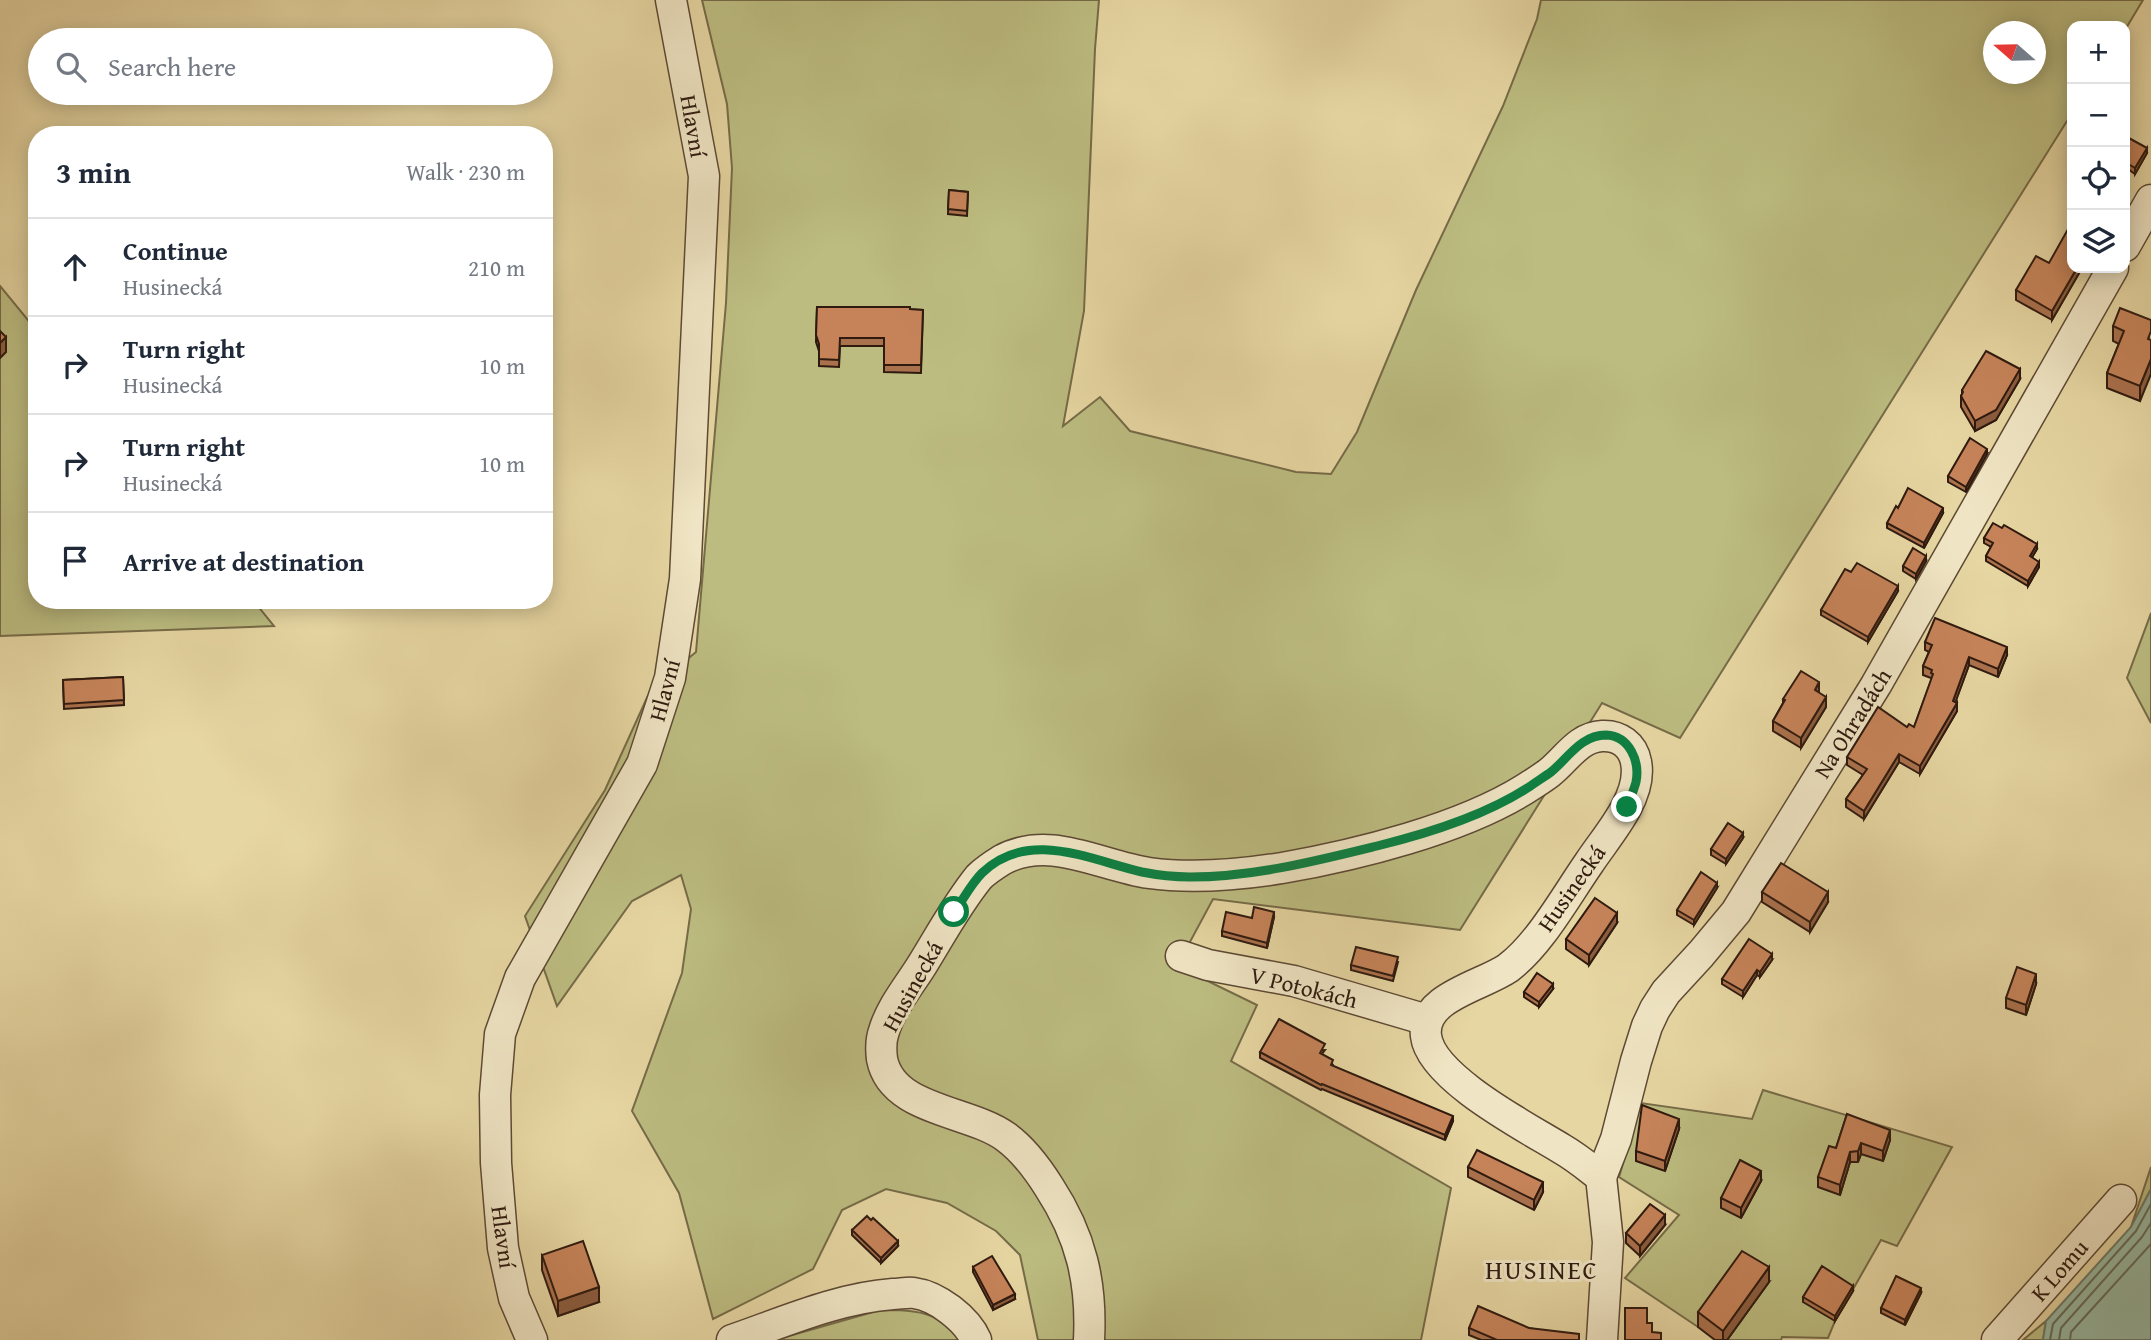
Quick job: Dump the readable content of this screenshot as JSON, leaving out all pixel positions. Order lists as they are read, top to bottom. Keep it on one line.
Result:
{"streets":{"street":["Hlavní","Na Ohradách","Husinecká","V Potokách","K Lomu"]},"crossings":[["Husinecká","V Potokách"]],"districts":["HUSINEC"],"north":"left","page":{"map_buttons":["+","−"],"search":"Search here","heading":["3 min","Walk · 230 m"],"list":[["Continue","Husinecká","210 m"],["Turn right","Husinecká","10 m"],["Turn right","Husinecká","10 m"],"Arrive at destination"]}}
